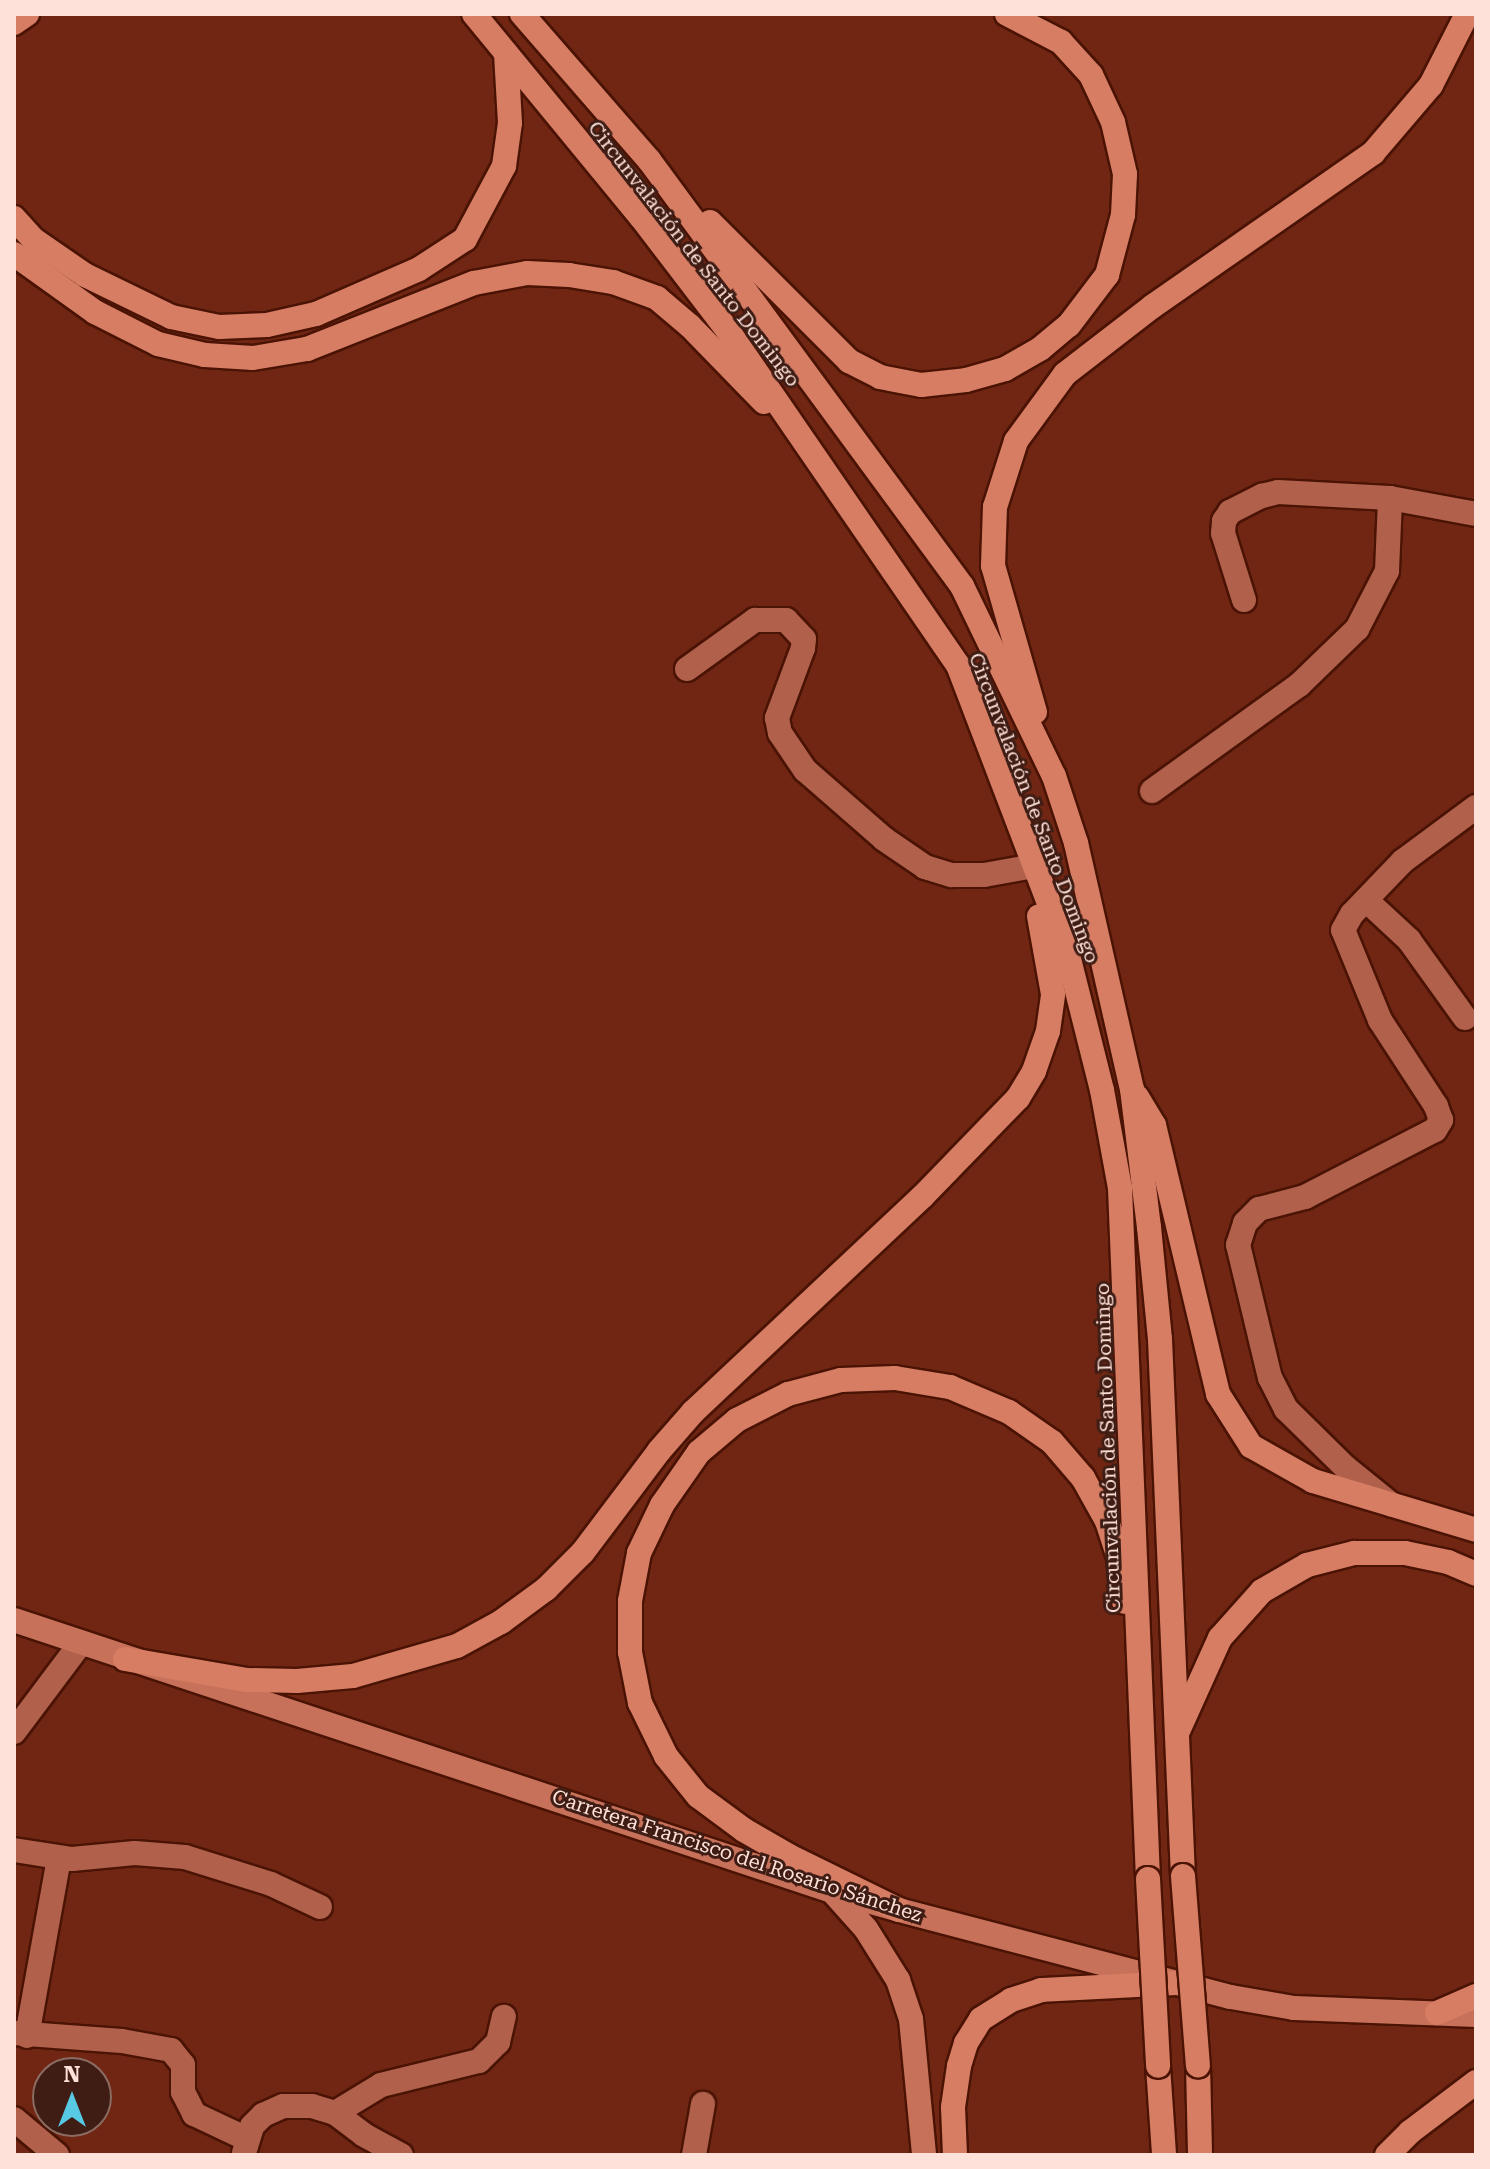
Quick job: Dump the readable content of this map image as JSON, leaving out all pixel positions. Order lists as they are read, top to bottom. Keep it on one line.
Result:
{"streets":{"highway":["Circunvalación de Santo Domingo"],"main road":["Carretera Francisco del Rosario Sánchez"]},"north":"top"}
